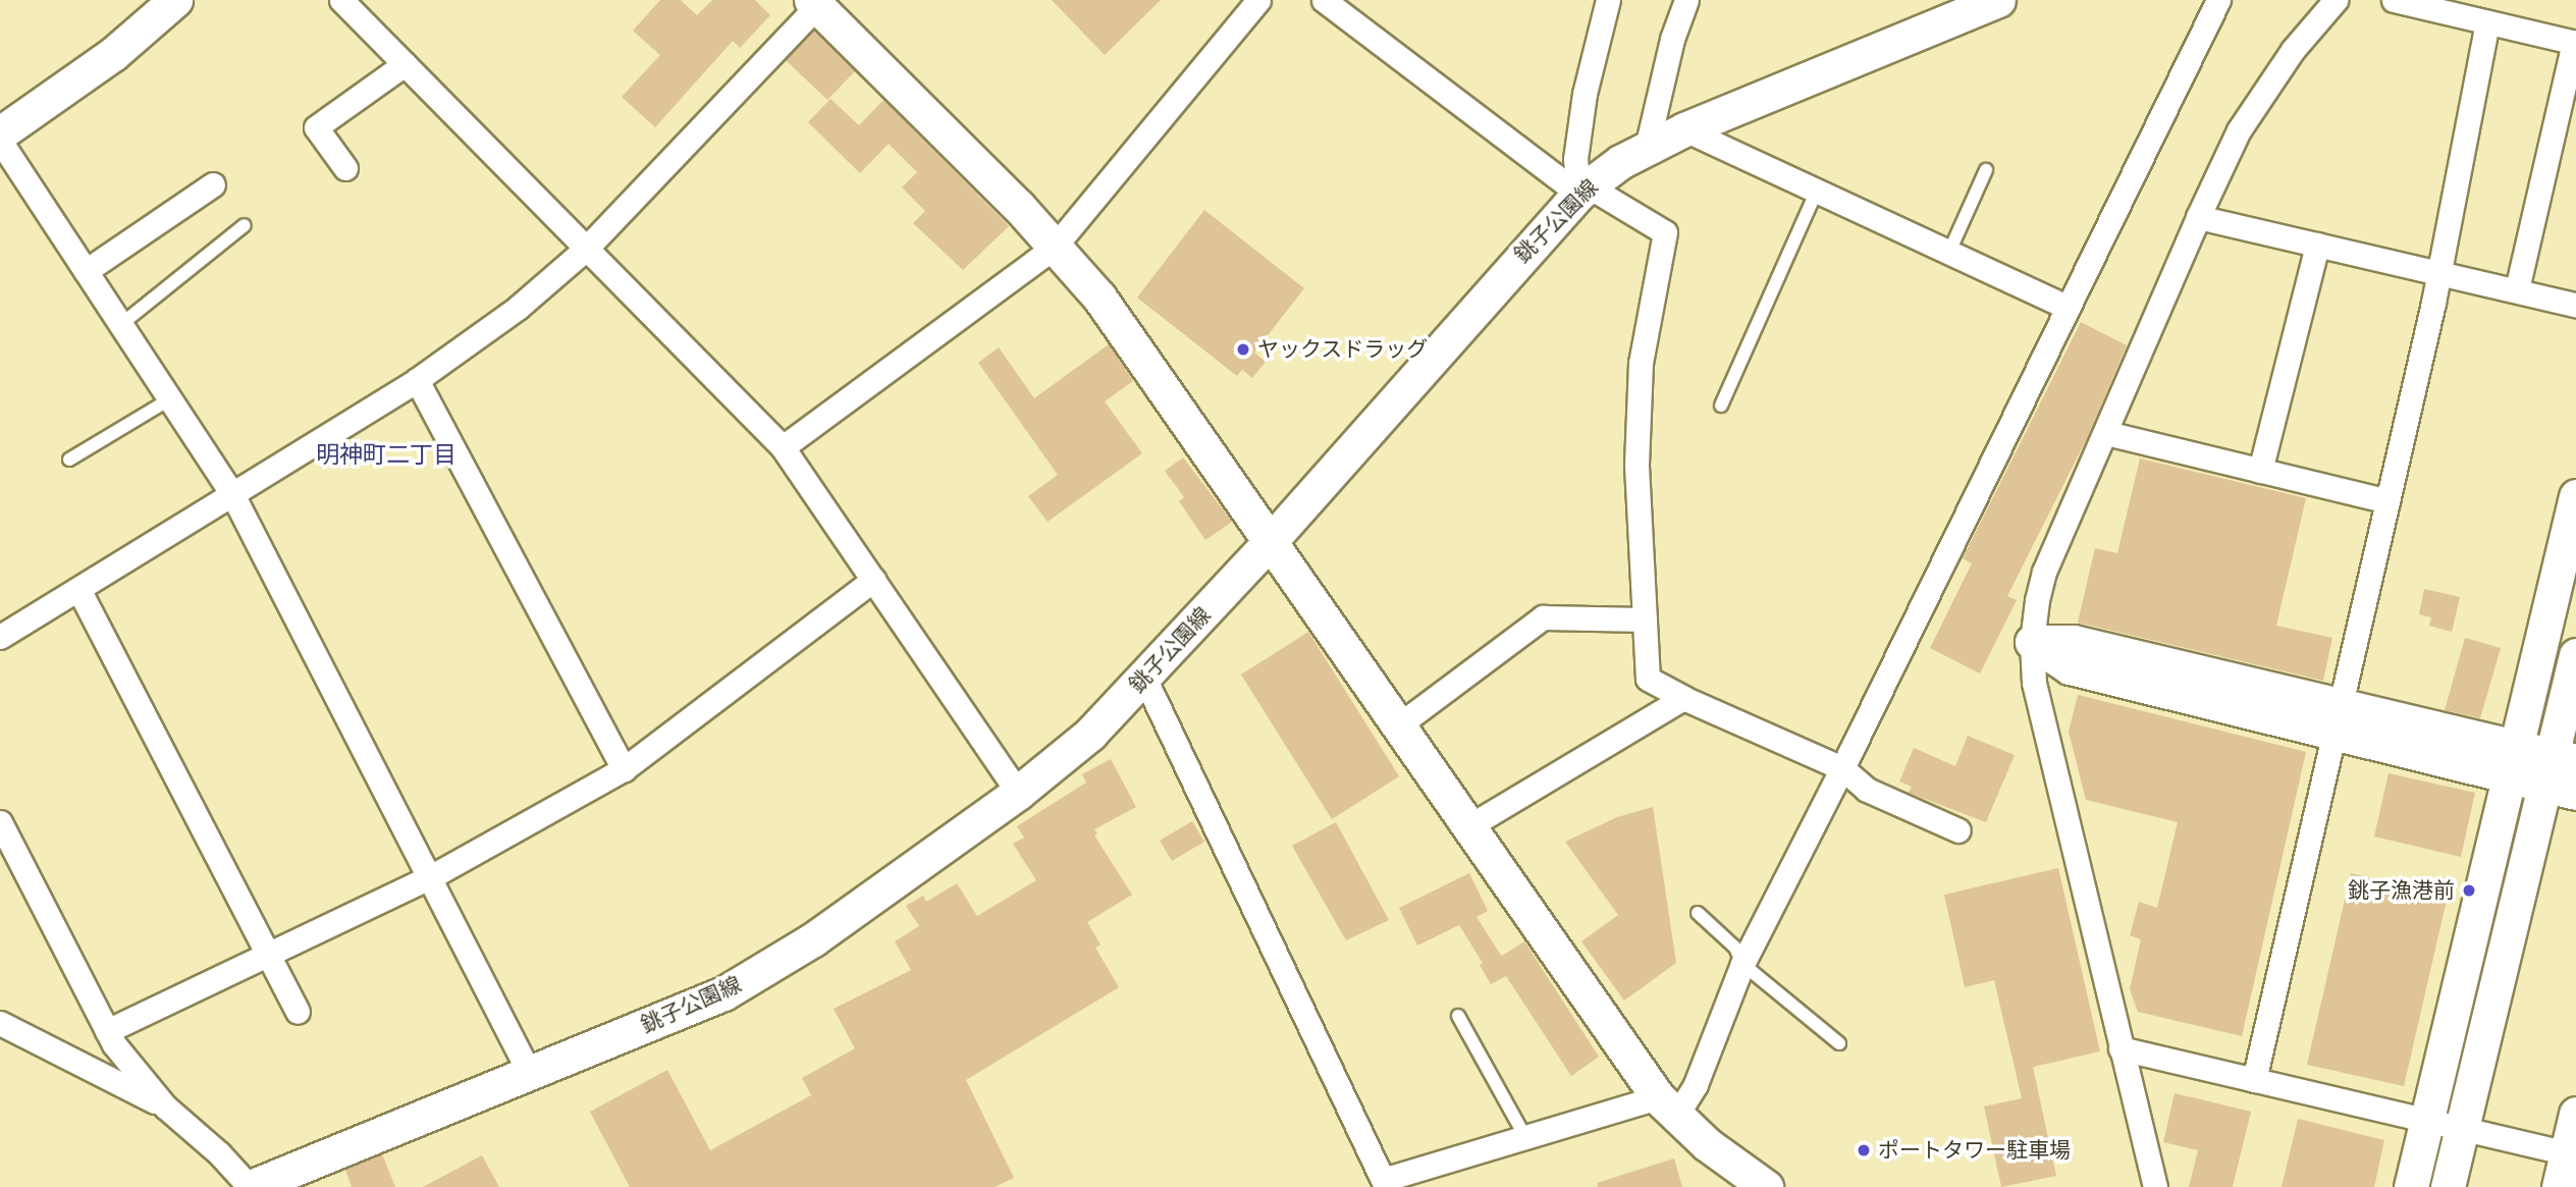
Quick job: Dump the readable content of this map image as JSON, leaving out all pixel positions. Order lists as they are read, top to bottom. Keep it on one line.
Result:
{"streets":{"street":["銚子公園線"]},"districts":["明神町二丁目"],"places":["ヤックスドラッグ","銚子漁港前","ポートタワー駐車場"]}
